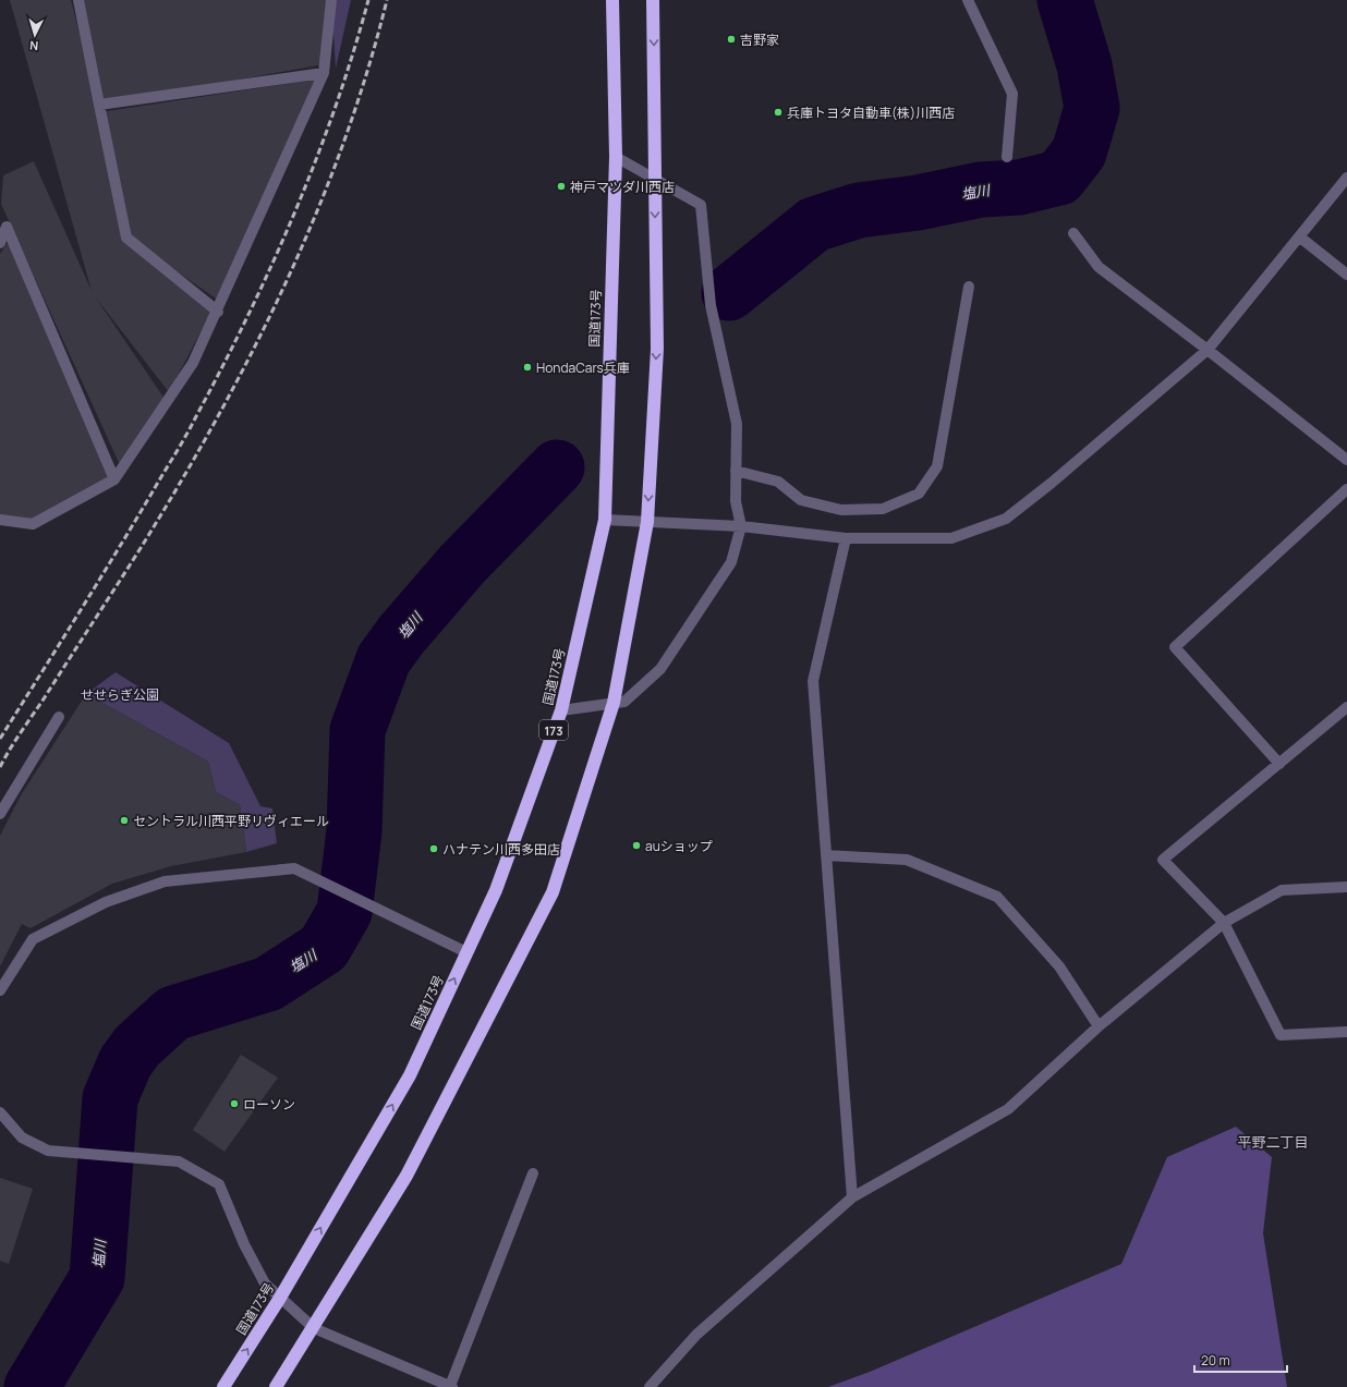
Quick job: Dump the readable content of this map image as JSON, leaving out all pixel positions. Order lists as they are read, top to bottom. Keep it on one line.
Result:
{"streets":{"highway":["国道173号","173"]},"districts":["平野二丁目"],"water":["塩川"],"parks":["せせらぎ公園"],"places":["吉野家","兵庫トヨタ自動車(株)川西店","神戸マツダ川西店","HondaCars兵庫","セントラル川西平野リヴィエール","auショップ","ハナテン川西多田店","ローソン"],"scale_bar":"20 m","north":"bottom"}
